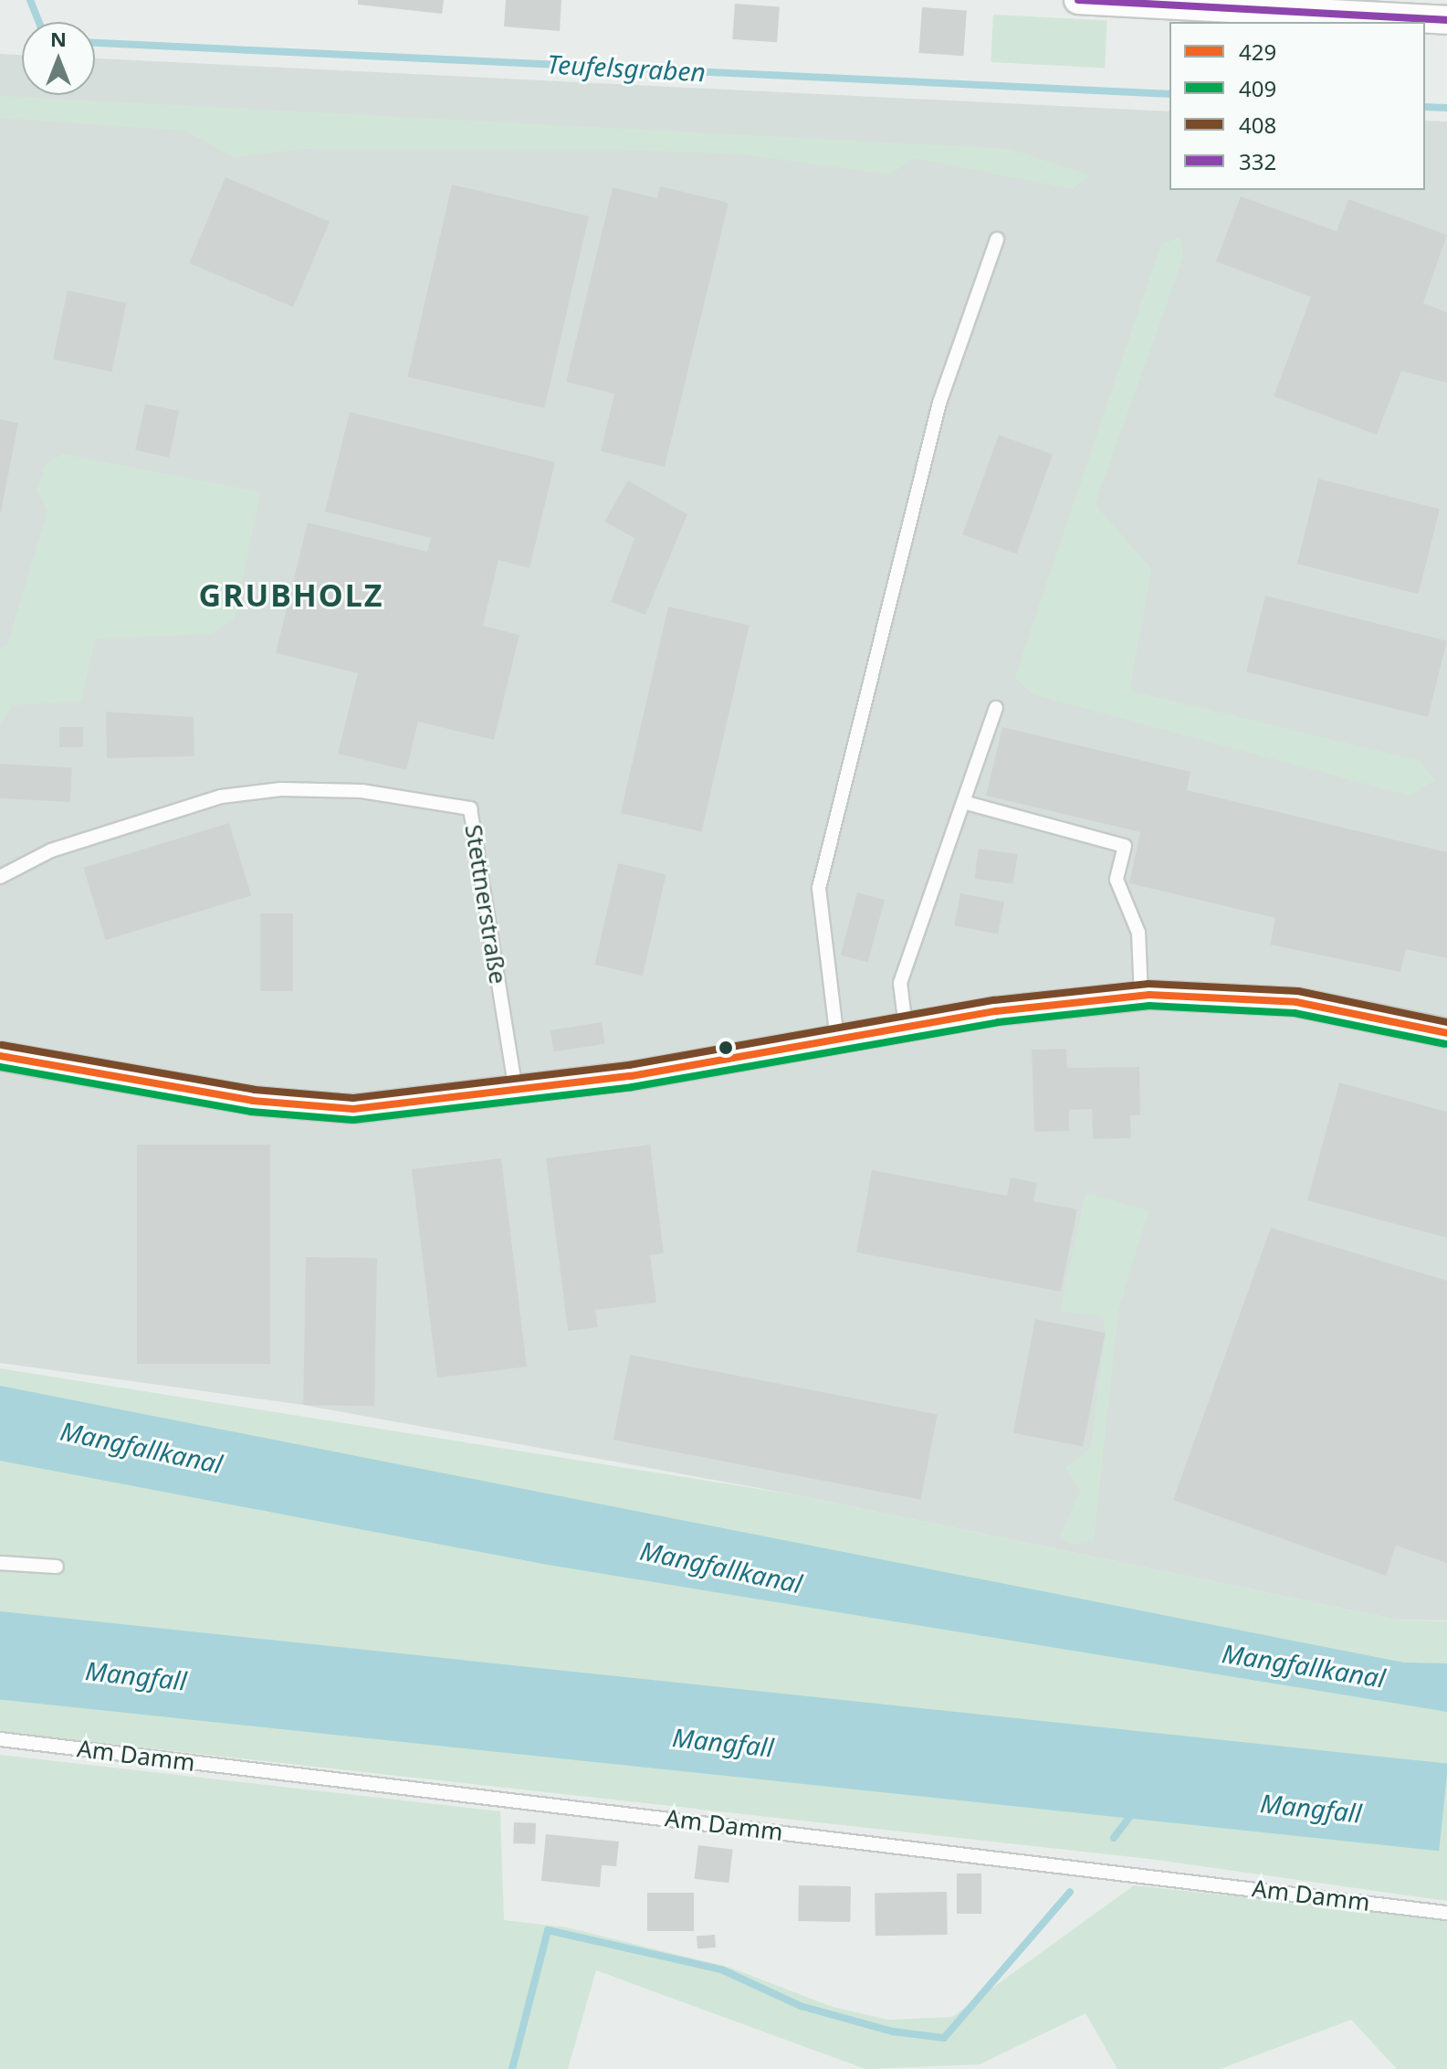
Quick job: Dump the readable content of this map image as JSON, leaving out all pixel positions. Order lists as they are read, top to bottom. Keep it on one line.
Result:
{"streets":{"lane":["Stettnerstraße","Am Damm"]},"districts":["GRUBHOLZ"],"water":["Teufelsgraben","Mangfallkanal","Mangfall"],"lines":["transit line 332","transit line 408","transit line 429","transit line 409"],"legend":["429","409","408","332"],"north":"top"}
